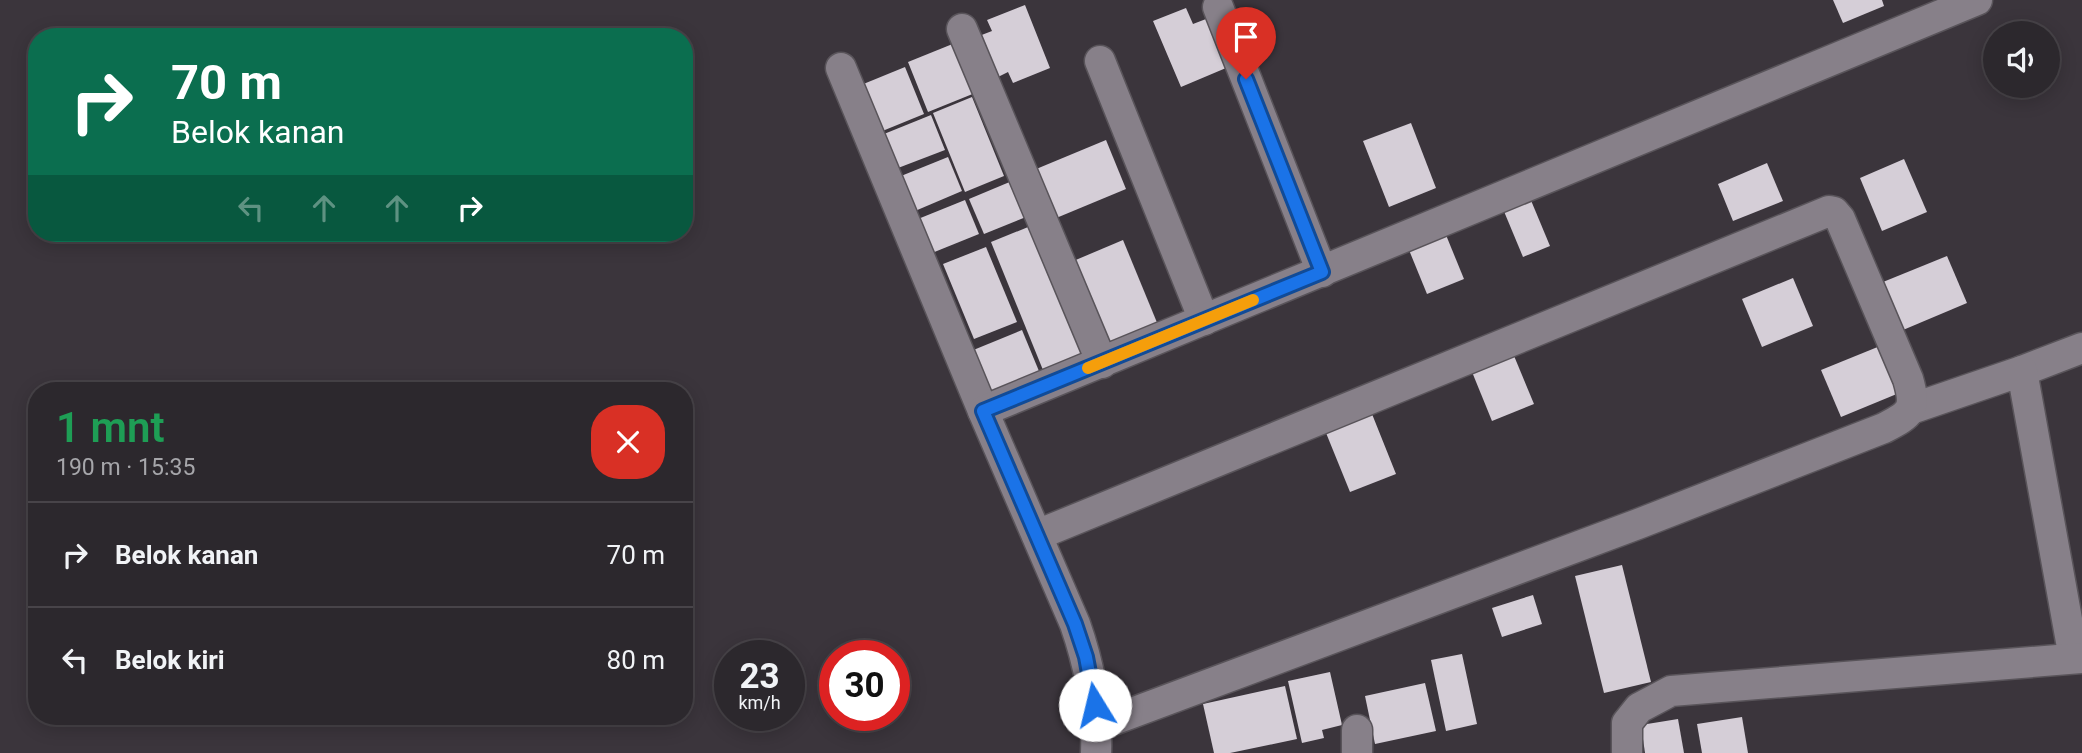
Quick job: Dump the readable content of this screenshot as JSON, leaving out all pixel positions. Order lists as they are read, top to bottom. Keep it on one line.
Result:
{"page":{"turn":["70 m","Belok kanan"],"heading":["1 mnt","190 m · 15:35"],"list":[{"name":"Belok kanan","value":"70 m"},{"name":"Belok kiri","value":"80 m"}],"speed":"23 km/h","limit":"30"}}
